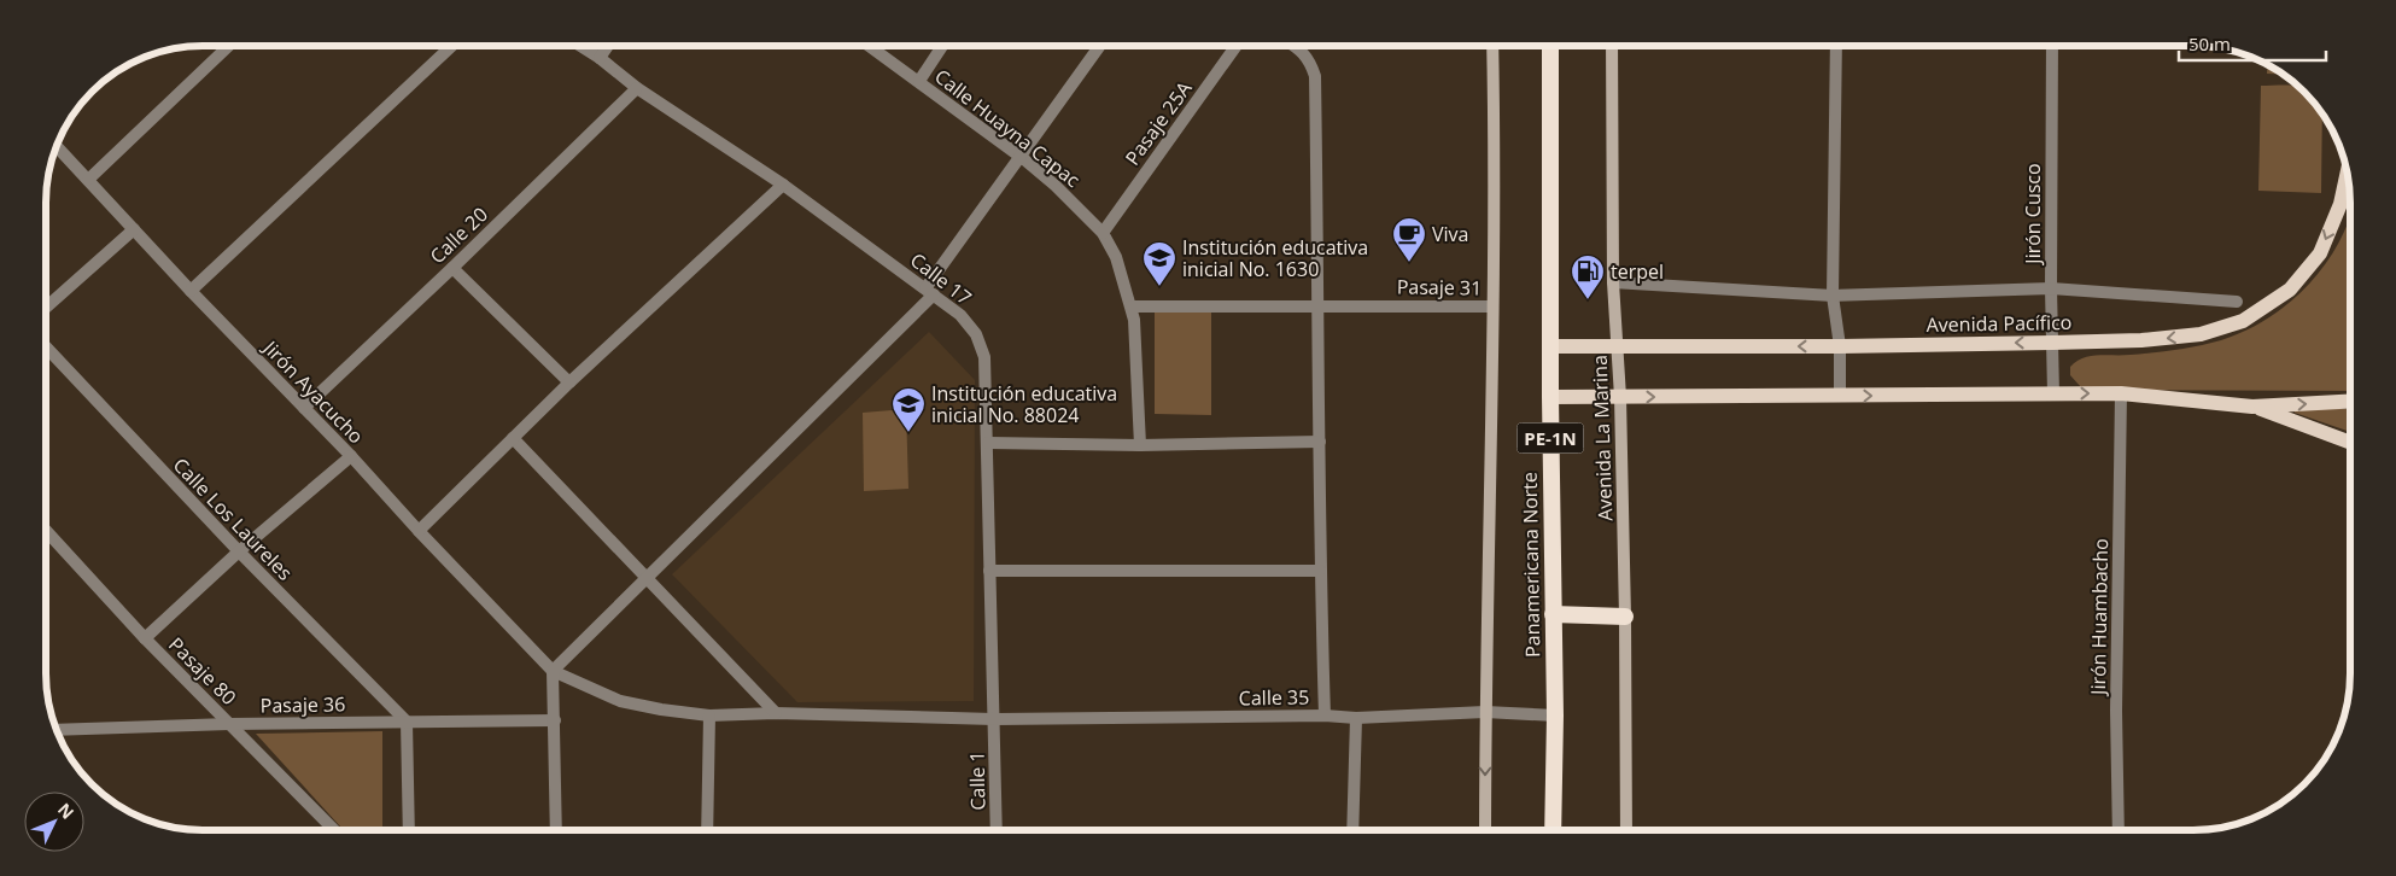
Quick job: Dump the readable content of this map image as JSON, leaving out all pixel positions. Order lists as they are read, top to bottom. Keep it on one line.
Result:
{"streets":{"highway":["PE-1N","Panamericana Norte"],"main road":["Avenida Pacífico","Avenida La Marina"],"street":["Pasaje 25A","Calle Huayna Capac","Jirón Cusco","Calle 20","Calle 17","Pasaje 31","Jirón Ayacucho","Calle Los Laureles","Jirón Huambacho","Pasaje 80","Calle 35","Pasaje 36","Calle 1"]},"crossings":[["Pasaje 25A","Calle Huayna Capac"],["Calle Huayna Capac","Pasaje 31"],["Jirón Cusco","Avenida Pacífico"],["Calle 20","Calle 17"],["Calle 20","Jirón Ayacucho"],["Calle 17","Calle 35"],["Calle 17","Calle 1"],["Avenida Pacífico","Avenida La Marina"],["Avenida Pacífico","Panamericana Norte"],["Jirón Ayacucho","Calle 35"],["Calle Los Laureles","Pasaje 36"],["Panamericana Norte","Calle 35"],["Pasaje 80","Pasaje 36"],["Calle 35","Calle 1"]],"places":{"cafe":["Viva"],"school or university":["Institución educativa inicial No. 1630","Institución educativa inicial No. 88024"],"fuel station":["terpel"]},"scale_bar":"50 m","north":"top right"}
